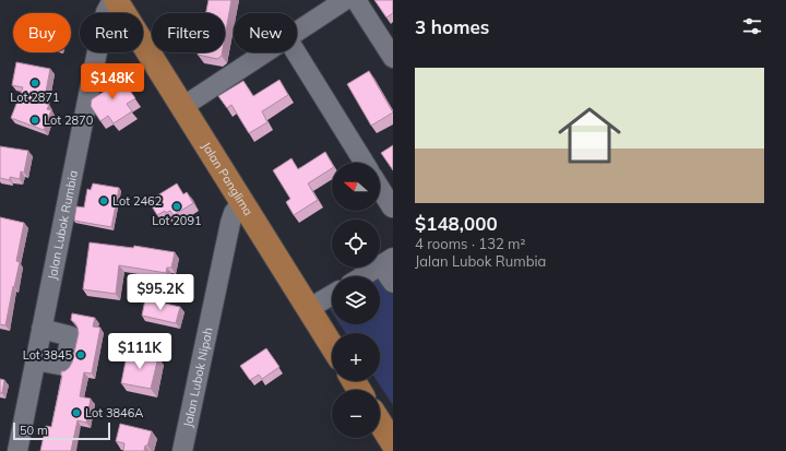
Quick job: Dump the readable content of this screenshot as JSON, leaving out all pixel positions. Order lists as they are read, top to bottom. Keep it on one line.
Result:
{"streets":{"main road":["Jalan Panglima"],"street":["Jalan Lubok Rumbia","Jalan Lubok Nipah"]},"crossings":[["Jalan Panglima","Jalan Lubok Rumbia"],["Jalan Panglima","Jalan Lubok Nipah"]],"places":["Lot 2871","Lot 2870","Lot 2462","Lot 2091","Lot 3845","Lot 3846A"],"scale_bar":"50 m","north":"left","page":{"heading":"3 homes","chip":["Buy","Rent","Filters","New"],"list":[{"name":"$148,000","note":"4 rooms · 132 m² · Jalan Lubok Rumbia"}],"price":["$148K","$95.2K","$111K"],"map_buttons":["+","−"],"scale":"50 m"}}
